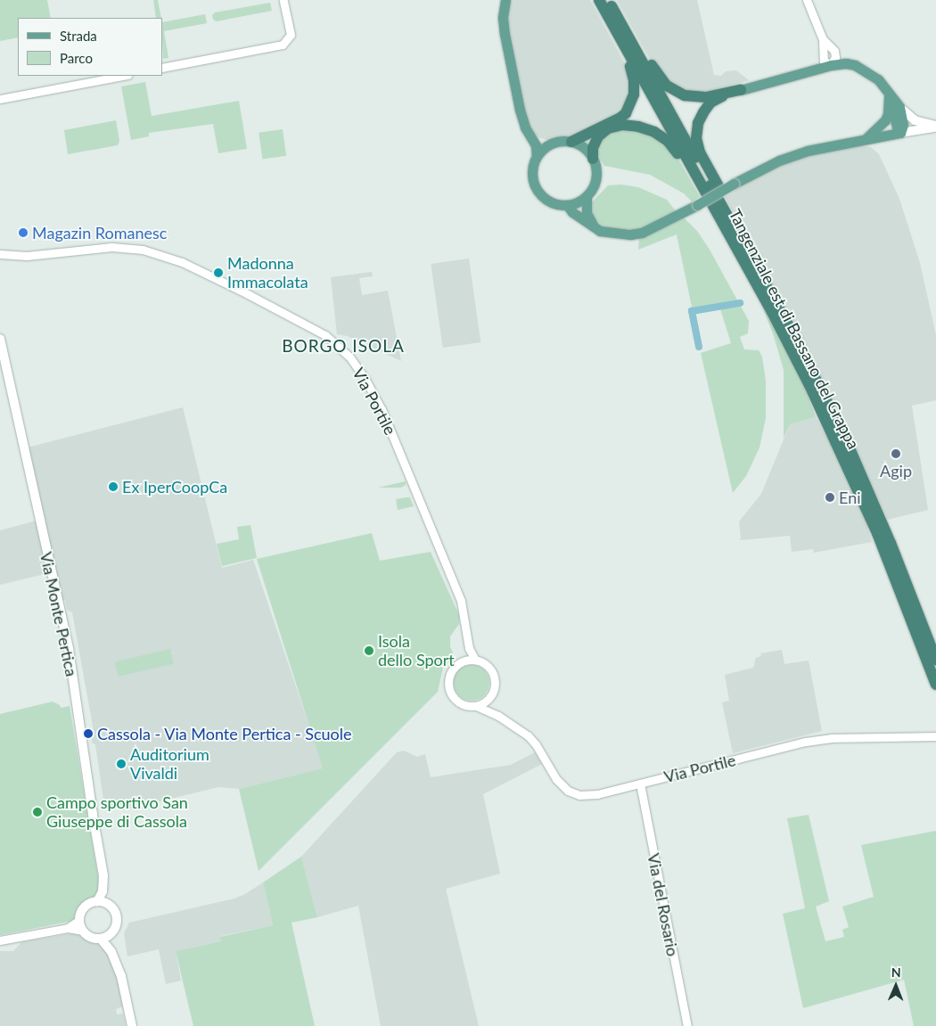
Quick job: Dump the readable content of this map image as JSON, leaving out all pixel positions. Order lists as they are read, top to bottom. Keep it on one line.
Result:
{"streets":{"highway":["Tangenziale est di Bassano del Grappa"],"main road":["Via Monte Pertica"],"street":["Via Portile","Via del Rosario"]},"crossings":[["Via Portile","Via del Rosario"]],"districts":["BORGO ISOLA"],"places":["Magazin Romanesc","Madonna Immacolata","Agip","Ex IperCoopCa","Eni","Isola dello Sport","Cassola - Via Monte Pertica - Scuole","Auditorium Vivaldi","Campo sportivo San Giuseppe di Cassola"],"legend":["Strada","Parco"],"north":"top"}
